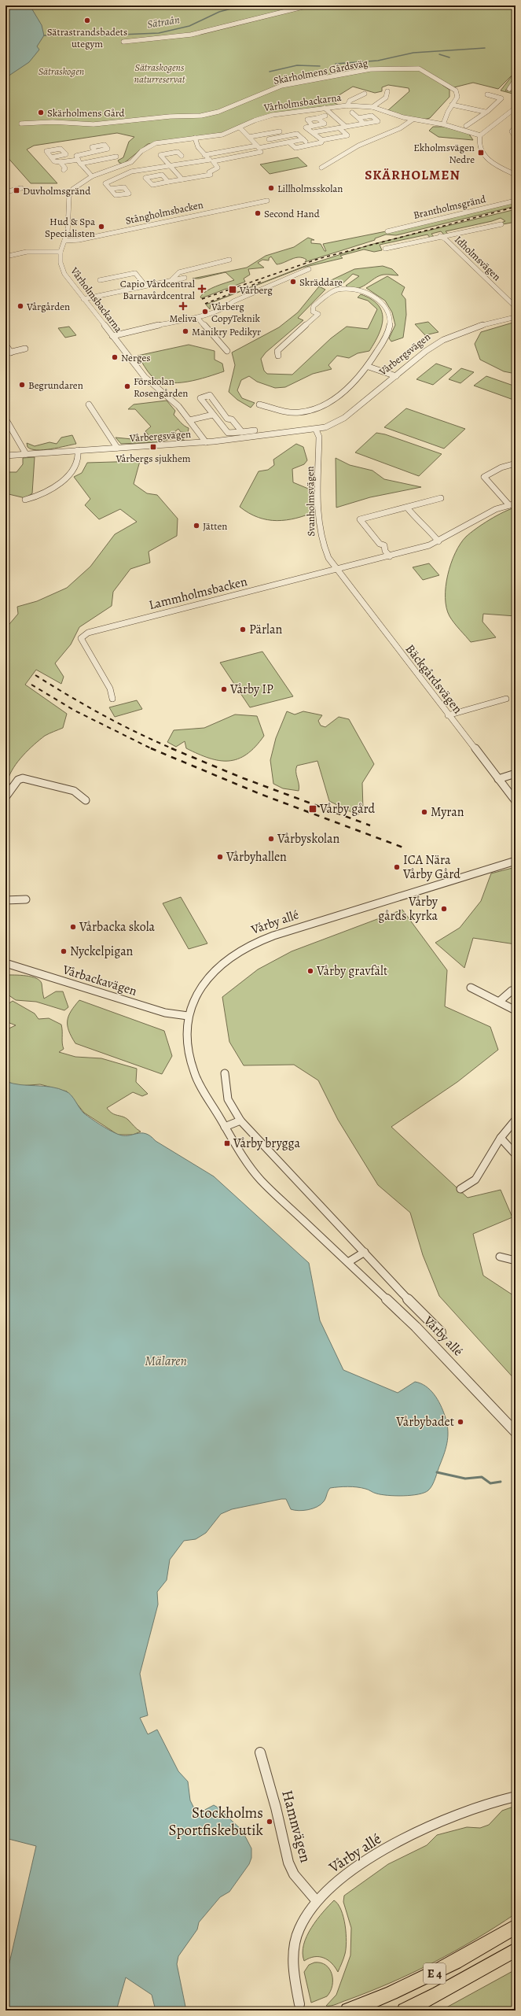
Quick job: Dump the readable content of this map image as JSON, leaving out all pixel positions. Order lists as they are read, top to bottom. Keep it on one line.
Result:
{"streets":{"highway":["E 4"],"street":["Skärholmens Gårdsväg","Vårholmsbackarna","Brantholmsgränd","Stångholmsbacken","Idholmsvägen","Vårbergsvägen","Svanholmsvägen","Lammholmsbacken","Bäckgårdsvägen","Vårby allé","Vårbackavägen","Hamnvägen"]},"crossings":[["Vårholmsbackarna","Stångholmsbacken"],["Vårholmsbackarna","Vårbergsvägen"],["Vårbergsvägen","Svanholmsvägen"],["Svanholmsvägen","Lammholmsbacken"],["Svanholmsvägen","Bäckgårdsvägen"],["Lammholmsbacken","Bäckgårdsvägen"],["Vårby allé","Vårbackavägen"],["Vårby allé","Hamnvägen"]],"districts":["SKÄRHOLMEN"],"water":["Sätraån","Mälaren"],"parks":["Sätraskogens naturreservat","Sätraskogen"],"places":{"other":["Sätrastrandsbadets utegym","Skärholmens Gård","Lillholmsskolan","Second Hand","Hud & Spa Specialisten","Skräddare","Vårgården","Vårberg CopyTeknik","Manikry Pedikyr","Nerges","Begrundaren","Förskolan Rosengården","Jätten","Pärlan","Vårby IP","Myran","Vårbyskolan","Vårbyhallen","ICA Nära Vårby Gård","Vårby gårds kyrka","Vårbacka skola","Nyckelpigan","Vårby gravfält","Vårbybadet","Stockholms Sportfiskebutik"],"transit":["Ekholmsvägen Nedre","Duvholmsgränd","Vårberg","Vårbergs sjukhem","Vårby gård","Vårby brygga"],"health":["Capio Vårdcentral Barnavårdcentral","Meliva"]}}
